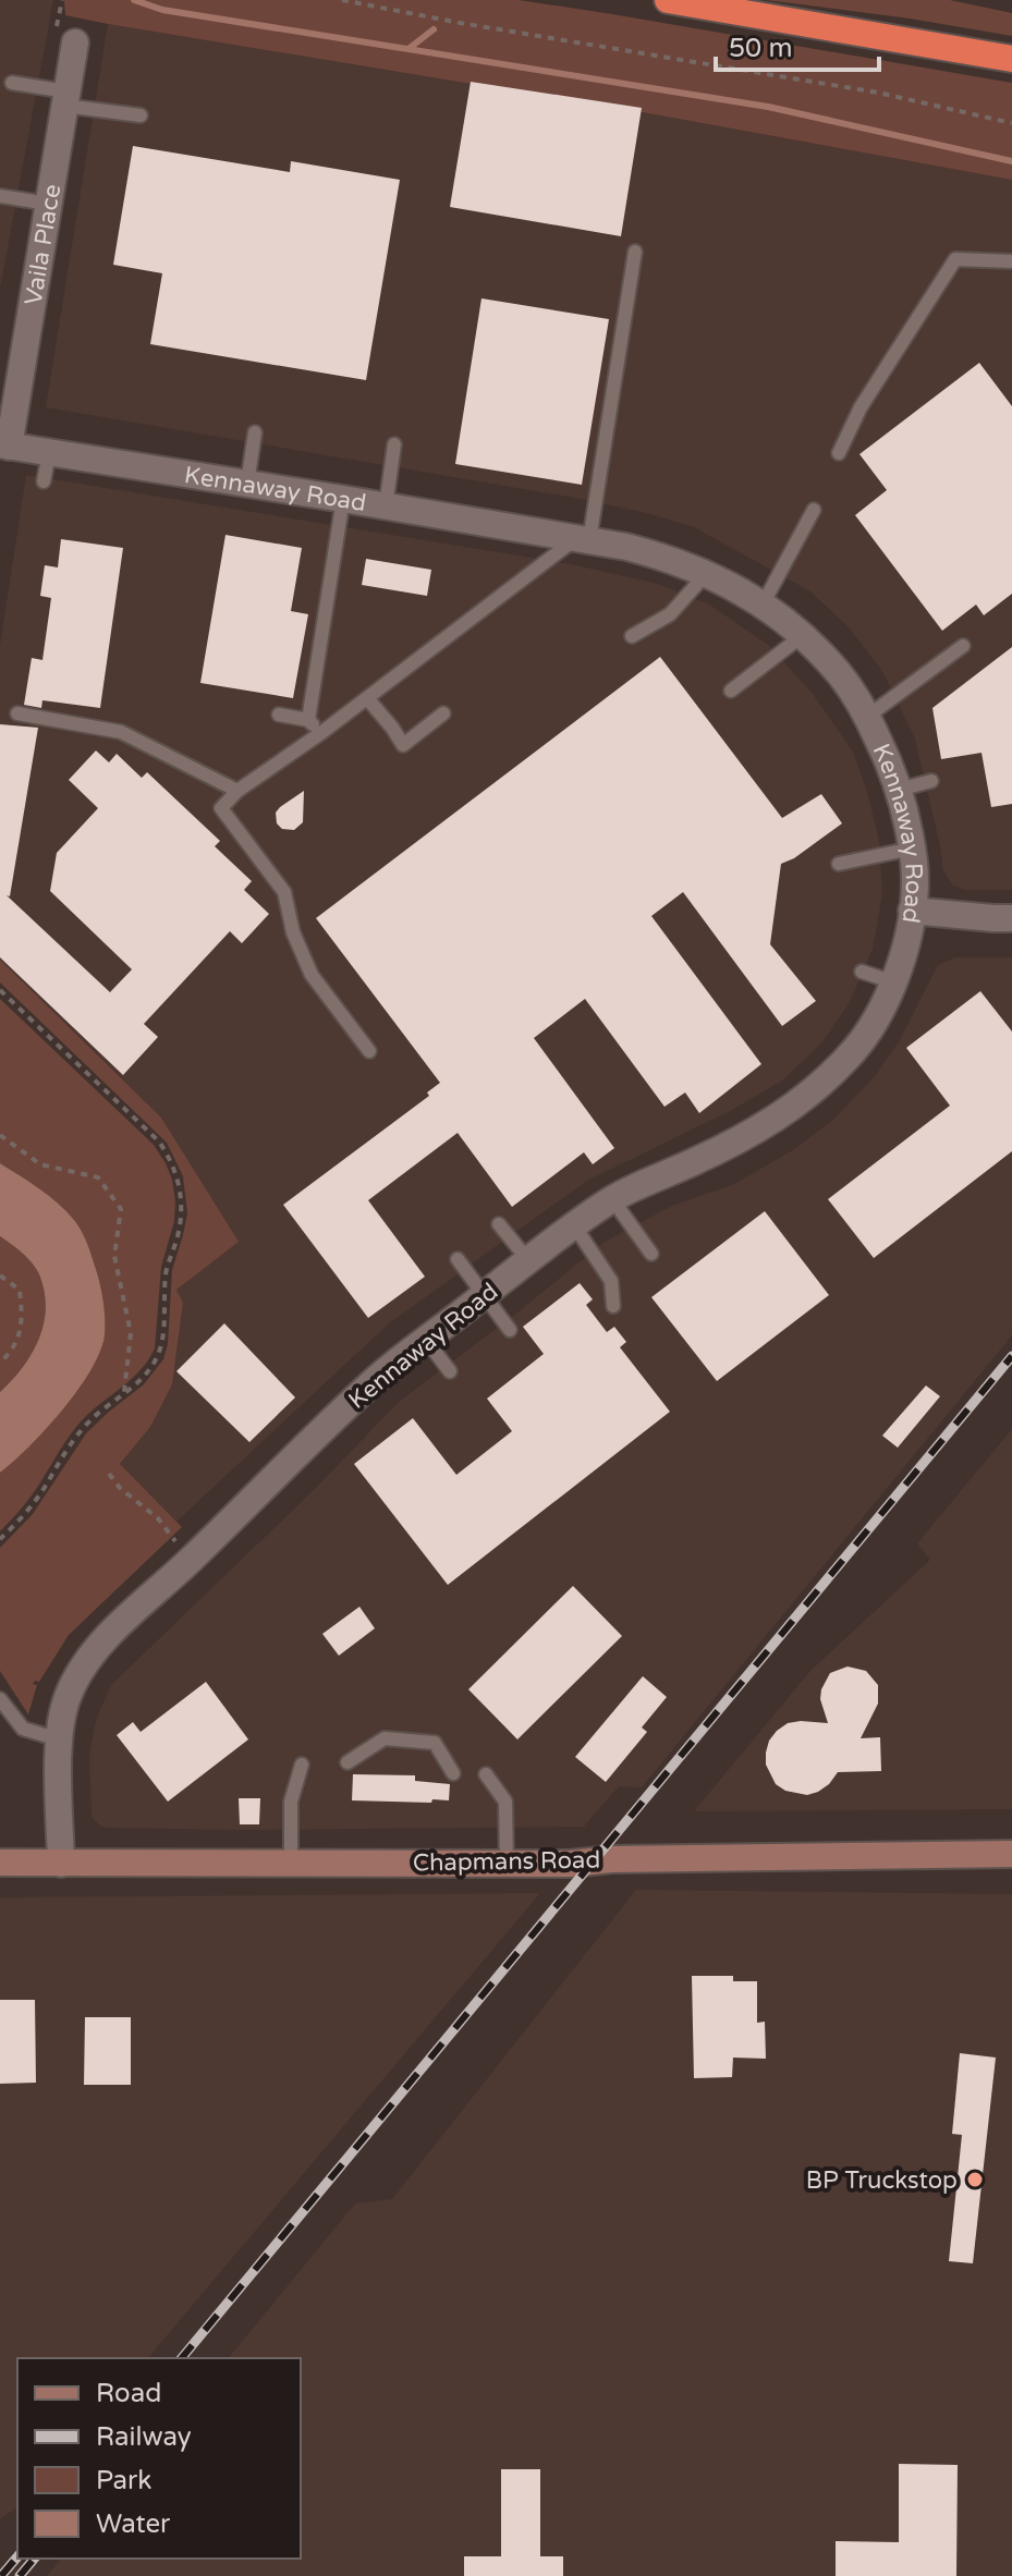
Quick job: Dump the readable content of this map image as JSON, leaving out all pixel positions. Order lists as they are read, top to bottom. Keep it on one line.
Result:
{"streets":{"street":["Vaila Place","Kennaway Road","Chapmans Road"]},"crossings":[["Vaila Place","Kennaway Road"],["Kennaway Road","Chapmans Road"]],"places":["BP Truckstop"],"legend":["Road","Railway","Park","Water"],"scale_bar":"50 m"}
